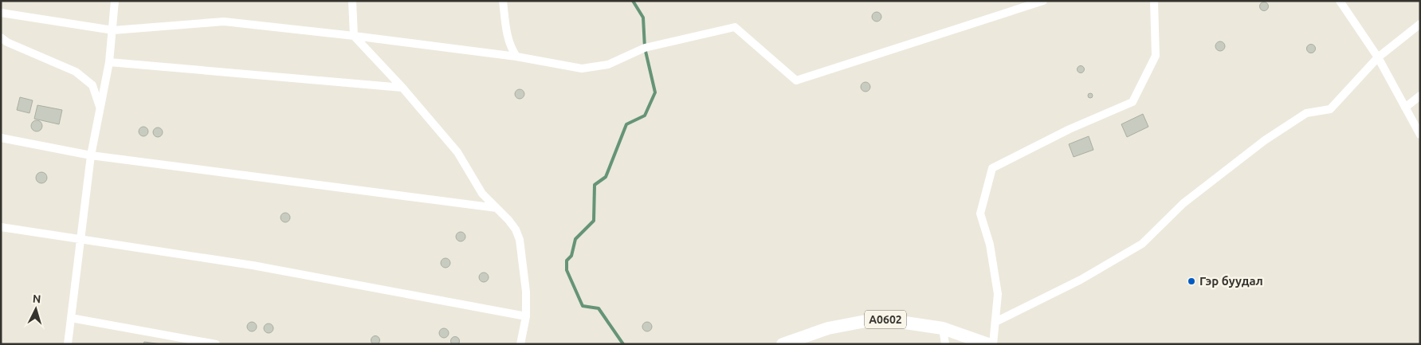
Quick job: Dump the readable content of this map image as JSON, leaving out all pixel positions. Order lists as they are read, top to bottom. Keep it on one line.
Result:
{"streets":{"highway":["A0602"]},"places":["Гэр буудал"],"north":"top"}
